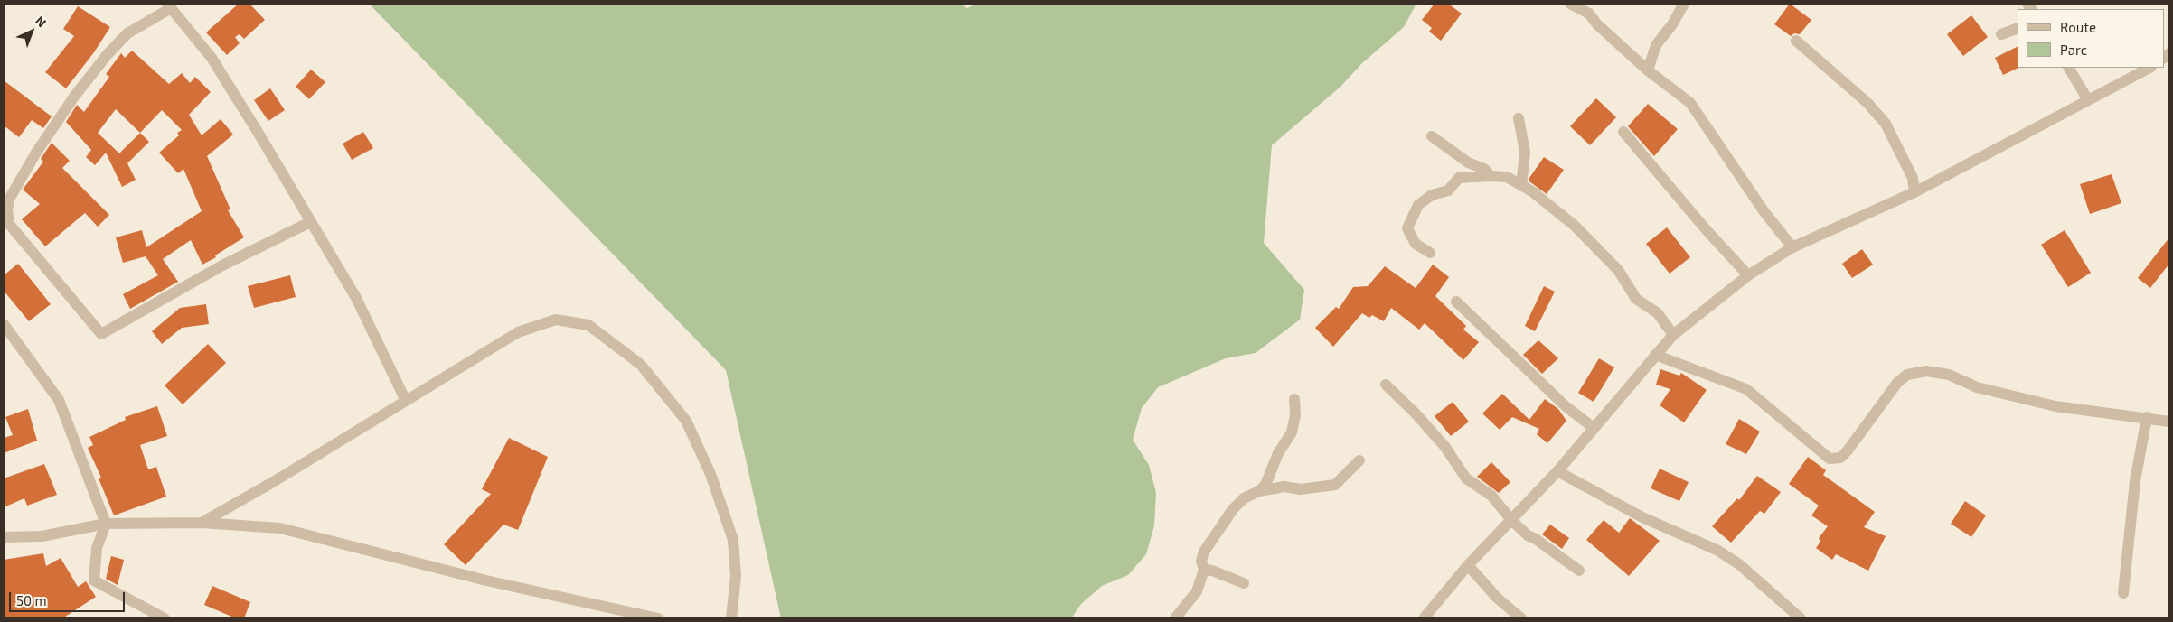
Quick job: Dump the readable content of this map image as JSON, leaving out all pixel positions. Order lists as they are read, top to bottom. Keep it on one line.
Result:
{"legend":["Route","Parc"],"scale_bar":"50 m","north":"top right"}
